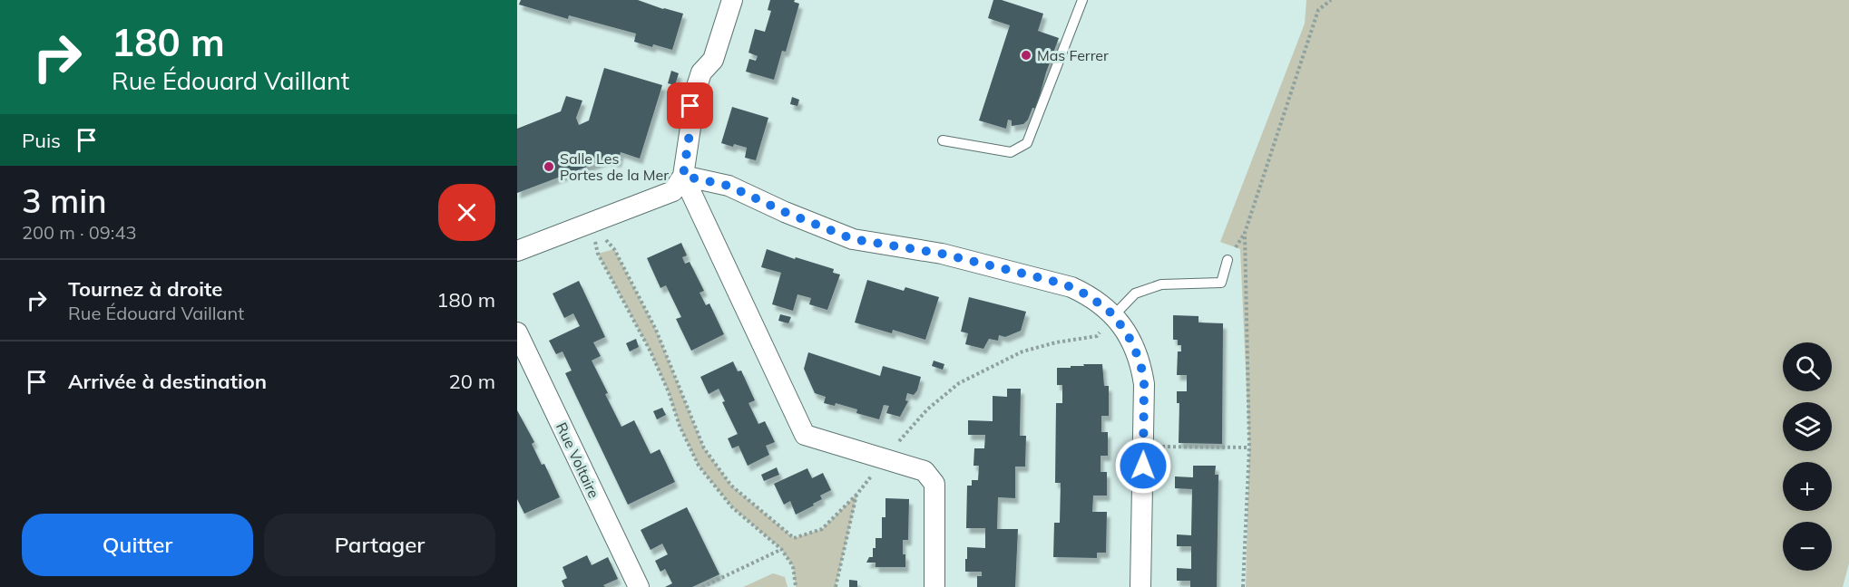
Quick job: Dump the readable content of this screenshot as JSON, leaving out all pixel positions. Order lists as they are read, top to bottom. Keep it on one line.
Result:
{"streets":{"street":["Rue Voltaire"]},"places":["Mas Ferrer","Salle Les Portes de la Mer"],"page":{"turn":["180 m","Rue Édouard Vaillant"],"then":"Puis","heading":["3 min","200 m · 09:43"],"list":[{"name":"Tournez à droite","note":"Rue Édouard Vaillant","value":"180 m"},{"name":"Arrivée à destination","value":"20 m"}],"map_buttons":["+","−"],"buttons":["Quitter","Partager"]}}
